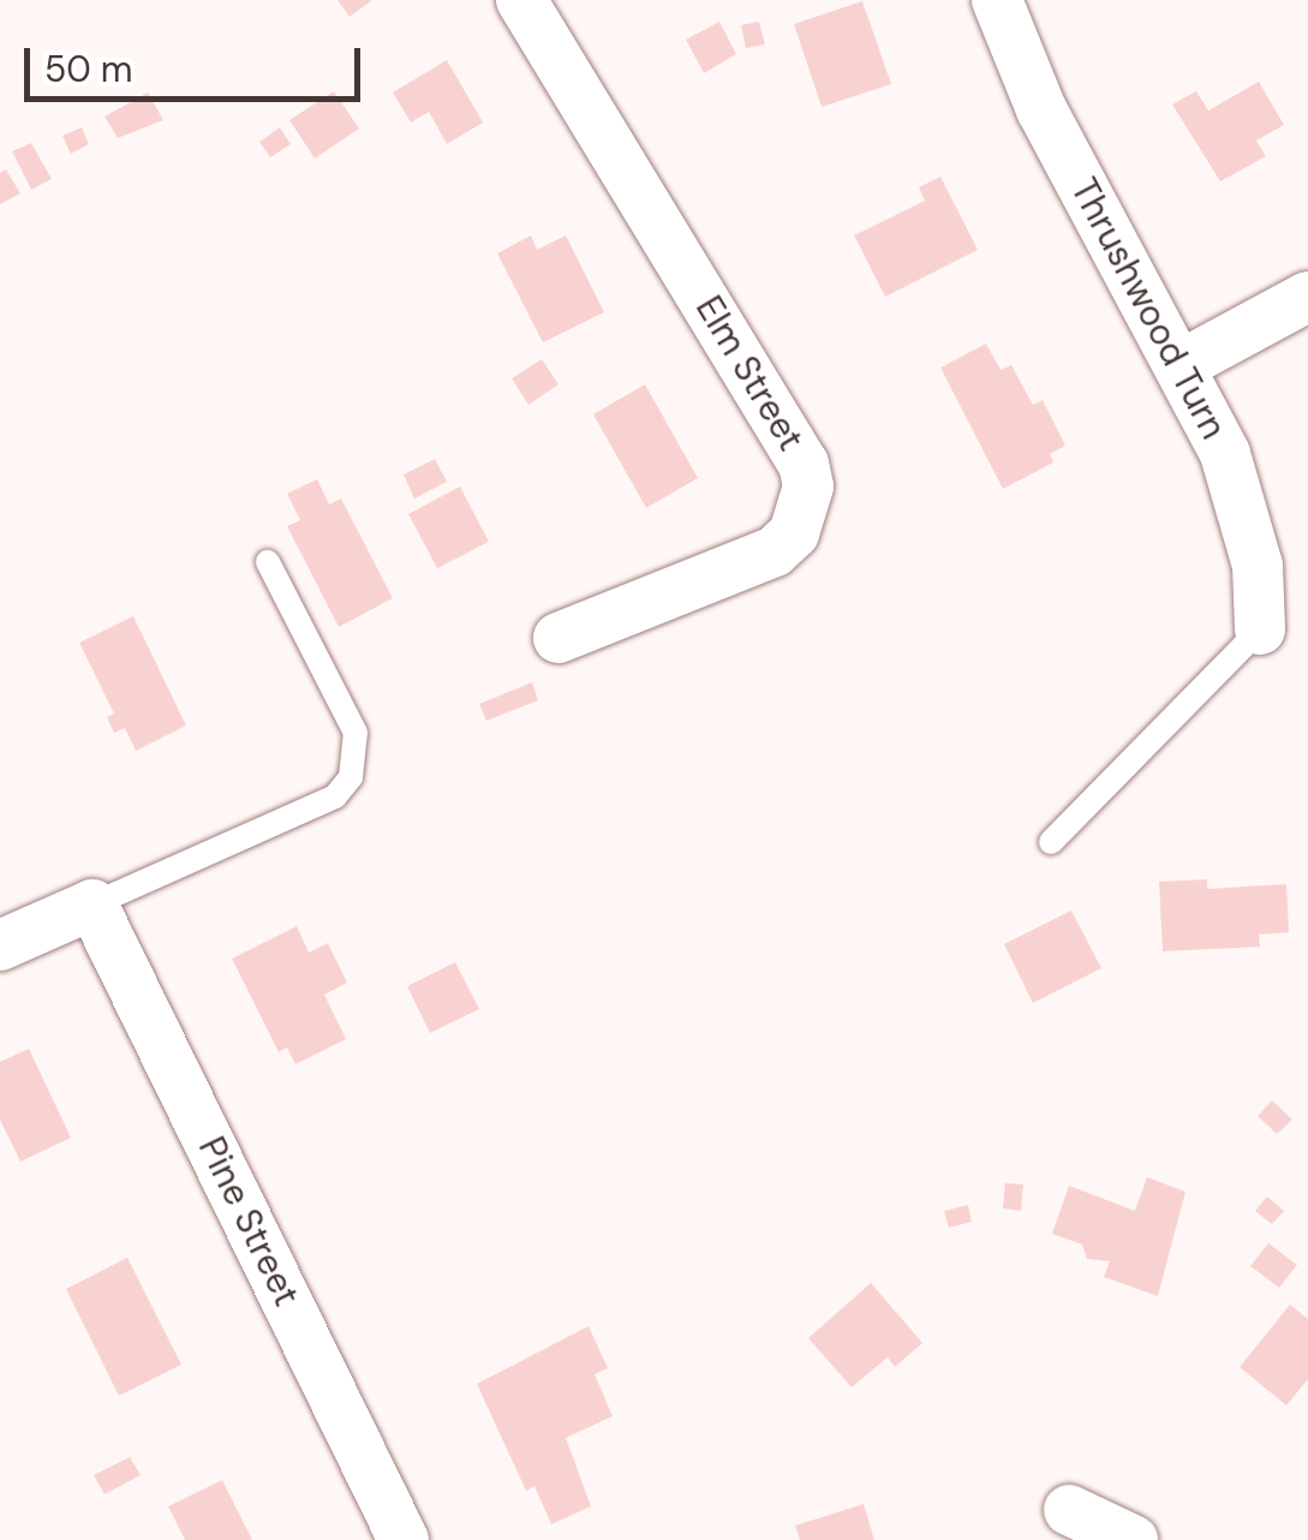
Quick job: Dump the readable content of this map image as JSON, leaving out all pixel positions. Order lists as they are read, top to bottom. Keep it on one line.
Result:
{"streets":{"street":["Thrushwood Turn","Elm Street","Pine Street"]},"scale_bar":"50 m"}
